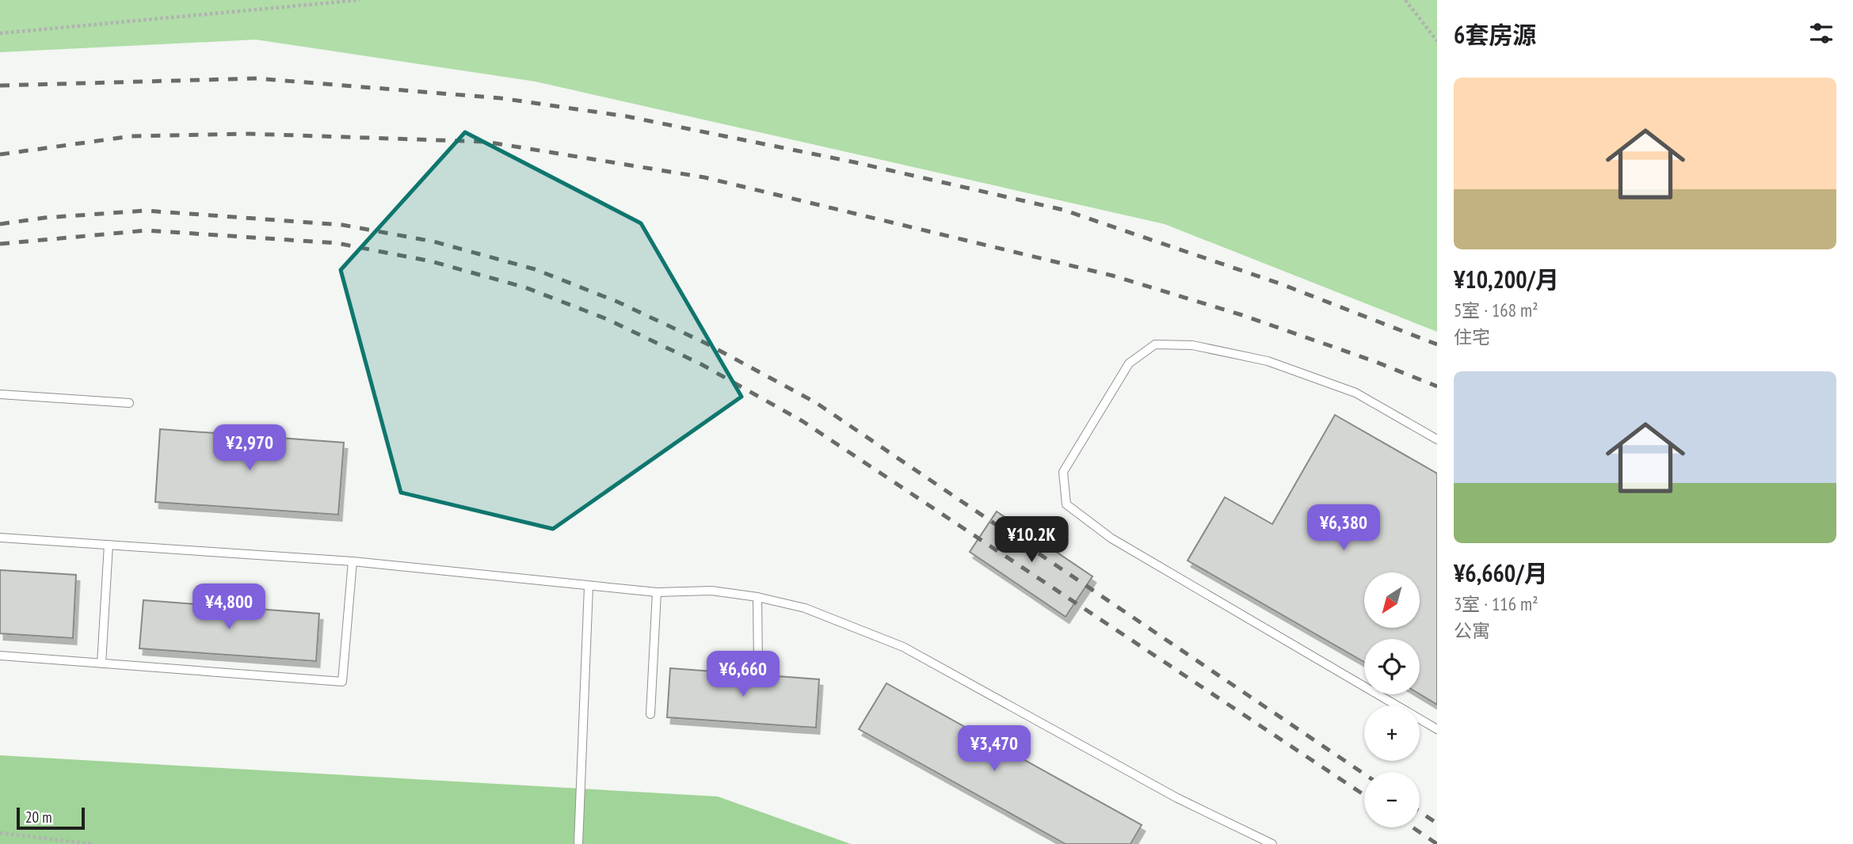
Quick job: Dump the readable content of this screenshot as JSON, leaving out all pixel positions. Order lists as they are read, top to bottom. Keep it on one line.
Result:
{"scale_bar":"20 m","north":"bottom left","page":{"heading":"6套房源","list":[{"name":"¥10,200/月","note":"5室 · 168 m² · 住宅"},{"name":"¥6,660/月","note":"3室 · 116 m² · 公寓"}],"price":["¥2,970","¥6,380","¥10.2K","¥4,800","¥6,660","¥3,470"],"map_buttons":["+","−"],"scale":"20 m"}}
